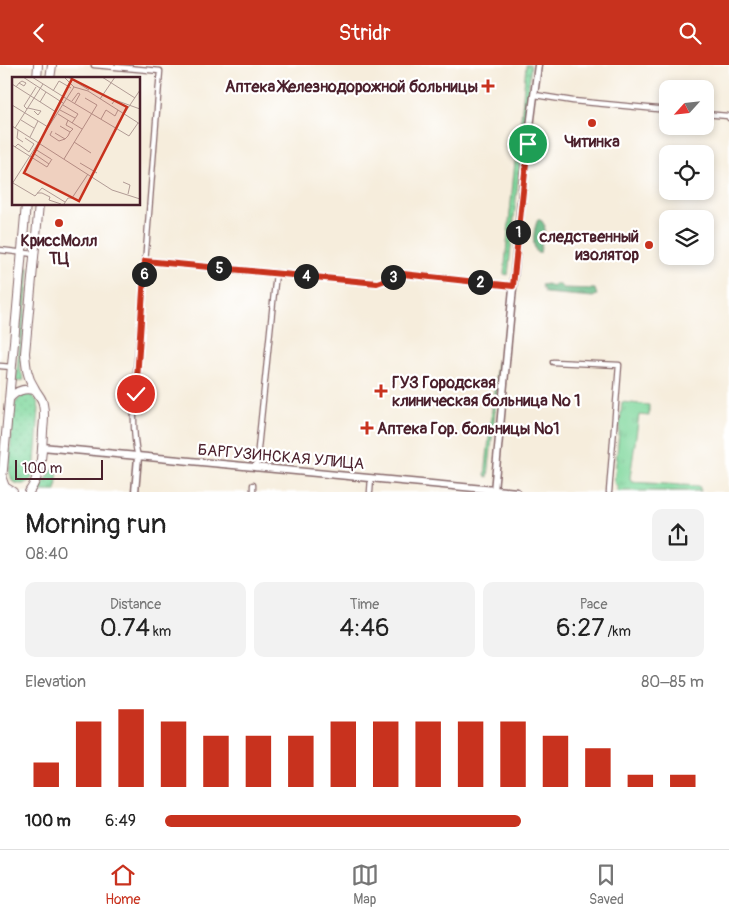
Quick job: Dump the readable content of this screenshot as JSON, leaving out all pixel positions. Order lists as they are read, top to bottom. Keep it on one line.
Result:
{"streets":{"main road":["БАРГУЗИНСКАЯ УЛИЦА"]},"places":{"health":["Аптека Железнодорожной больницы","ГУЗ Городская клиническая больница № 1","Аптека Гор. больницы №1"],"other":["Читинка","КриссМолл ТЦ","следственный изолятор"]},"scale_bar":"100 m","north":"bottom left","page":{"header":"Stridr","pins":["1","5","6","4","3","2"],"scale":"100 m","heading":["Morning run","08:40"],"stats":[["Distance","0.74 km"],["Time","4:46"],["Pace","6:27 /km"]],"chart":["Elevation","80–85 m"],"list":[{"name":"100 m","note":"6:49"}],"tabs":["Home","Map","Saved"]}}
